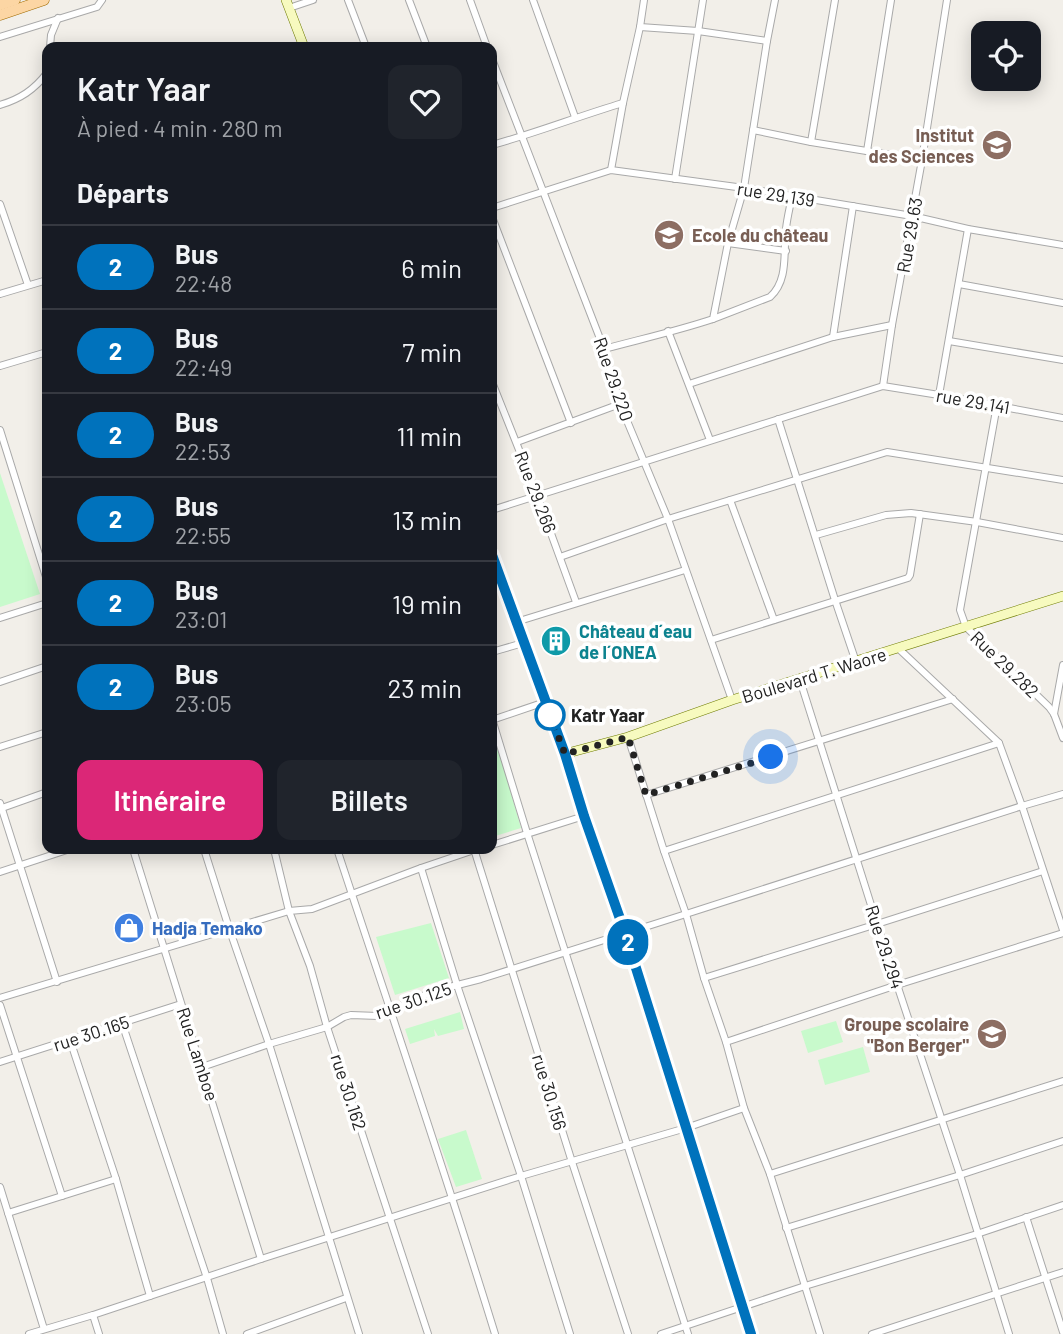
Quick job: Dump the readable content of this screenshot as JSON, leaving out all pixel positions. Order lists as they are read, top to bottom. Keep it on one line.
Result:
{"streets":{"street":["rue 29.139","Rue 29.63","Rue 29.220","rue 29.141","Rue 29.266","Rue 29.282","Boulevard T. Waore","Rue 29.294","rue 30.125","rue 30.165","Rue Lamboe","rue 30.162","rue 30.156"]},"crossings":[["rue 29.139","Rue 29.63"],["rue 29.139","Rue 29.220"],["Rue 29.63","rue 29.141"],["Rue 29.220","Boulevard T. Waore"],["Rue 29.282","Boulevard T. Waore"],["Boulevard T. Waore","Rue 29.294"],["Rue 29.294","rue 30.125"],["rue 30.125","Rue Lamboe"],["rue 30.125","rue 30.162"],["rue 30.125","rue 30.156"],["rue 30.165","Rue Lamboe"]],"places":{"school or university":["Institut des Sciences","Ecole du château","Groupe scolaire \"Bon Berger\""],"building":["Château d´eau de l´ONEA"],"other":["Katr Yaar"],"shop":["Hadja Temako"]},"lines":["bus line 2"],"page":{"on_map":"2","heading":[["Katr Yaar","À pied · 4 min · 280 m"],"Départs"],"list":[{"mark":"2","name":"Bus","note":"22:48","value":"6 min"},{"mark":"2","name":"Bus","note":"22:49","value":"7 min"},{"mark":"2","name":"Bus","note":"22:53","value":"11 min"},{"mark":"2","name":"Bus","note":"22:55","value":"13 min"},{"mark":"2","name":"Bus","note":"23:01","value":"19 min"},{"mark":"2","name":"Bus","note":"23:05","value":"23 min"}],"buttons":["Itinéraire","Billets"]}}
